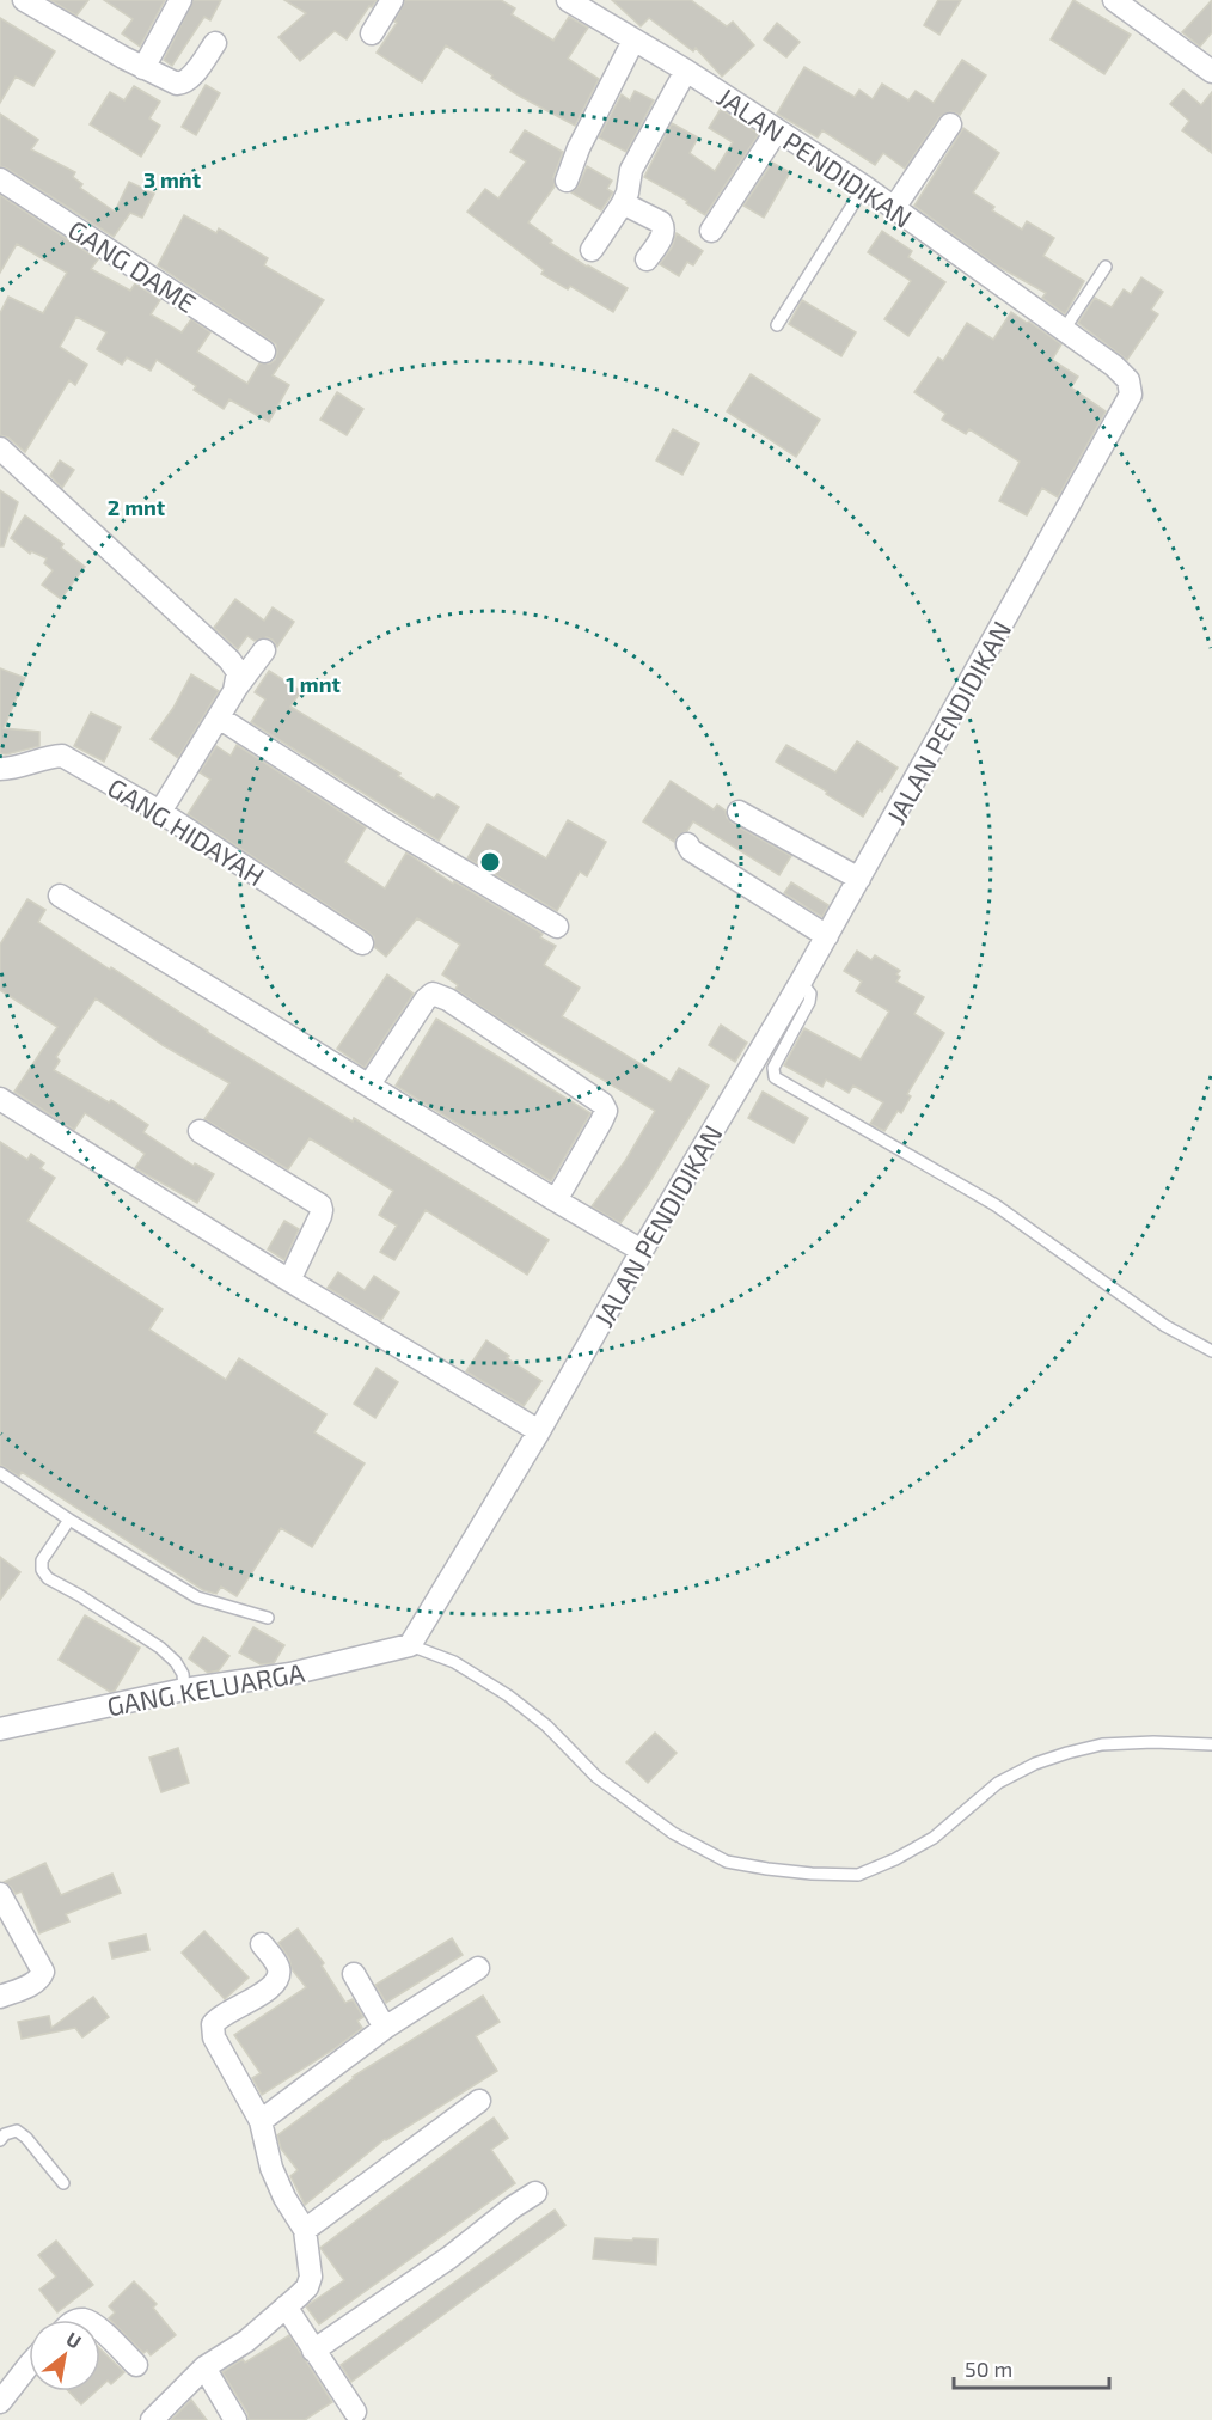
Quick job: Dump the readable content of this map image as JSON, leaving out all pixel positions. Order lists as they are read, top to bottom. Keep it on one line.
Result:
{"streets":{"street":["JALAN PENDIDIKAN","GANG DAME","GANG HIDAYAH","GANG KELUARGA"]},"crossings":[["JALAN PENDIDIKAN","GANG KELUARGA"]],"scale_bar":"50 m","north":"top right","rings":["3 mnt","2 mnt","1 mnt"]}
